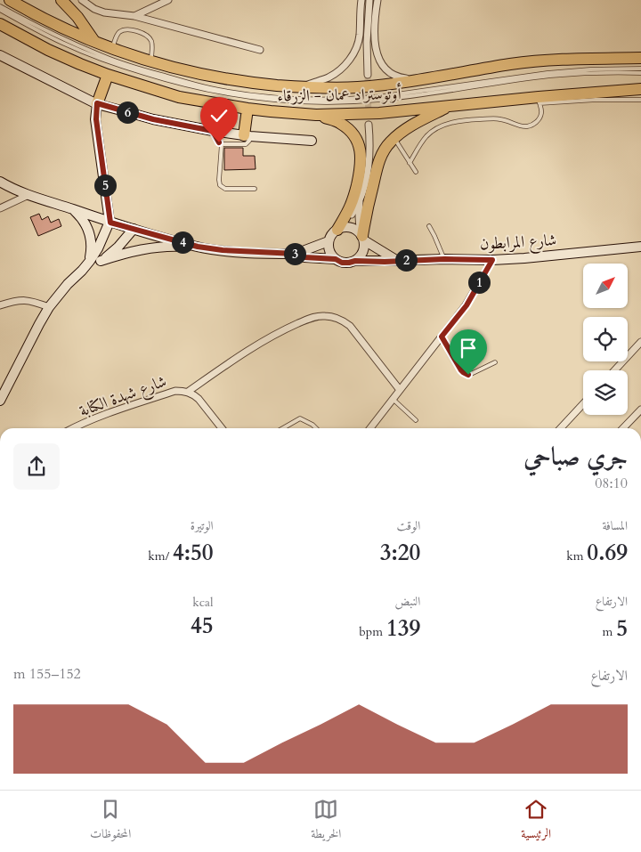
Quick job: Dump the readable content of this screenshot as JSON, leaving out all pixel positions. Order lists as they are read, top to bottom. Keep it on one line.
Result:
{"streets":{"highway":["أوتوستراد عمان - الزرقاء"],"street":["شارع المرابطون","شارع شهدة الكتابة"]},"north":"top right","page":{"pins":["6","5","4","3","2","1"],"heading":["جري صباحي","08:10"],"stats":[["المسافة","0.69 km"],["الوقت","3:20"],["الوتيرة","4:50 /km"],["الارتفاع","5 m"],["النبض","139 bpm"],["kcal","45"]],"chart":["الارتفاع","152–155 m"],"tabs":["الرئيسية","الخريطة","المحفوظات"]}}
